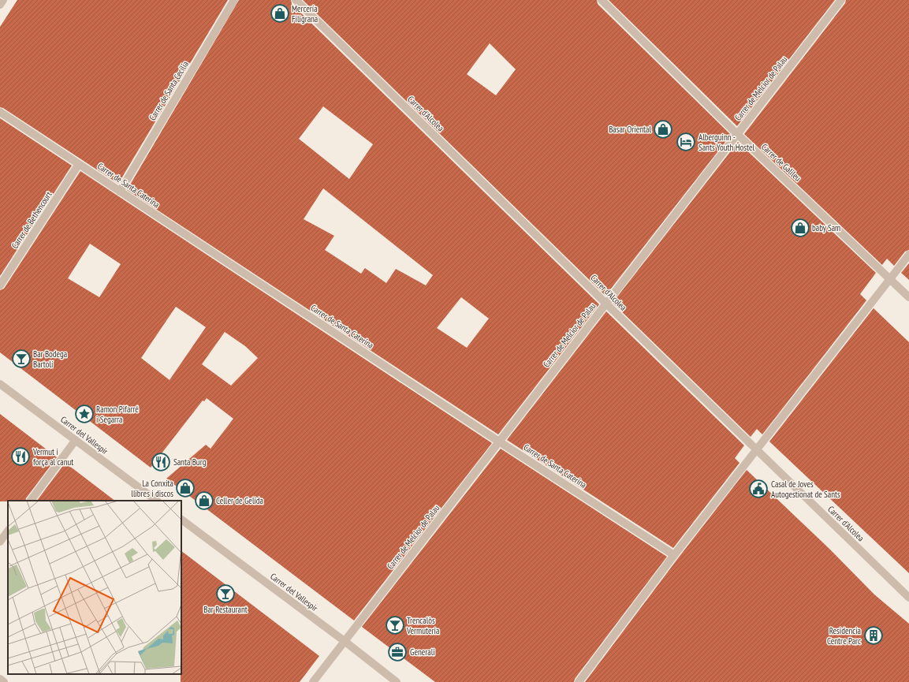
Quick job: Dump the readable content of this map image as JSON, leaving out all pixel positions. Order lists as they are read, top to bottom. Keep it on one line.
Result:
{"streets":{"street":["Carrer de Melcior de Palau","Carrer de Santa Cecília","Carrer d'Alcolea","Carrer de Galileu","Carrer de Santa Caterina","Carrer de Bethencourt","Carrer del Vallespir"]},"crossings":[["Carrer de Melcior de Palau","Carrer d'Alcolea"],["Carrer de Melcior de Palau","Carrer de Galileu"],["Carrer de Melcior de Palau","Carrer de Santa Caterina"],["Carrer de Melcior de Palau","Carrer del Vallespir"],["Carrer de Santa Cecília","Carrer de Santa Caterina"],["Carrer de Santa Caterina","Carrer de Bethencourt"]],"places":{"shop":["Mercería Filigrana","Basar Oriental","baby Sam","La Conxita llibres i discos","Celler de Gelida"],"hotel":["Alberguinn - Sants Youth Hostel"],"bar":["Bar Bodega Bartolí","Bar Restaurant","Trencalòs Vermuteria"],"place":["Ramon Pifarré i Segarra"],"restaurant":["Vermut i força al canut","Santa Burg"],"public building":["Casal de Joves Autogestionat de Sants"],"building":["Residencia Centre Parc"],"office":["Generali"]}}
